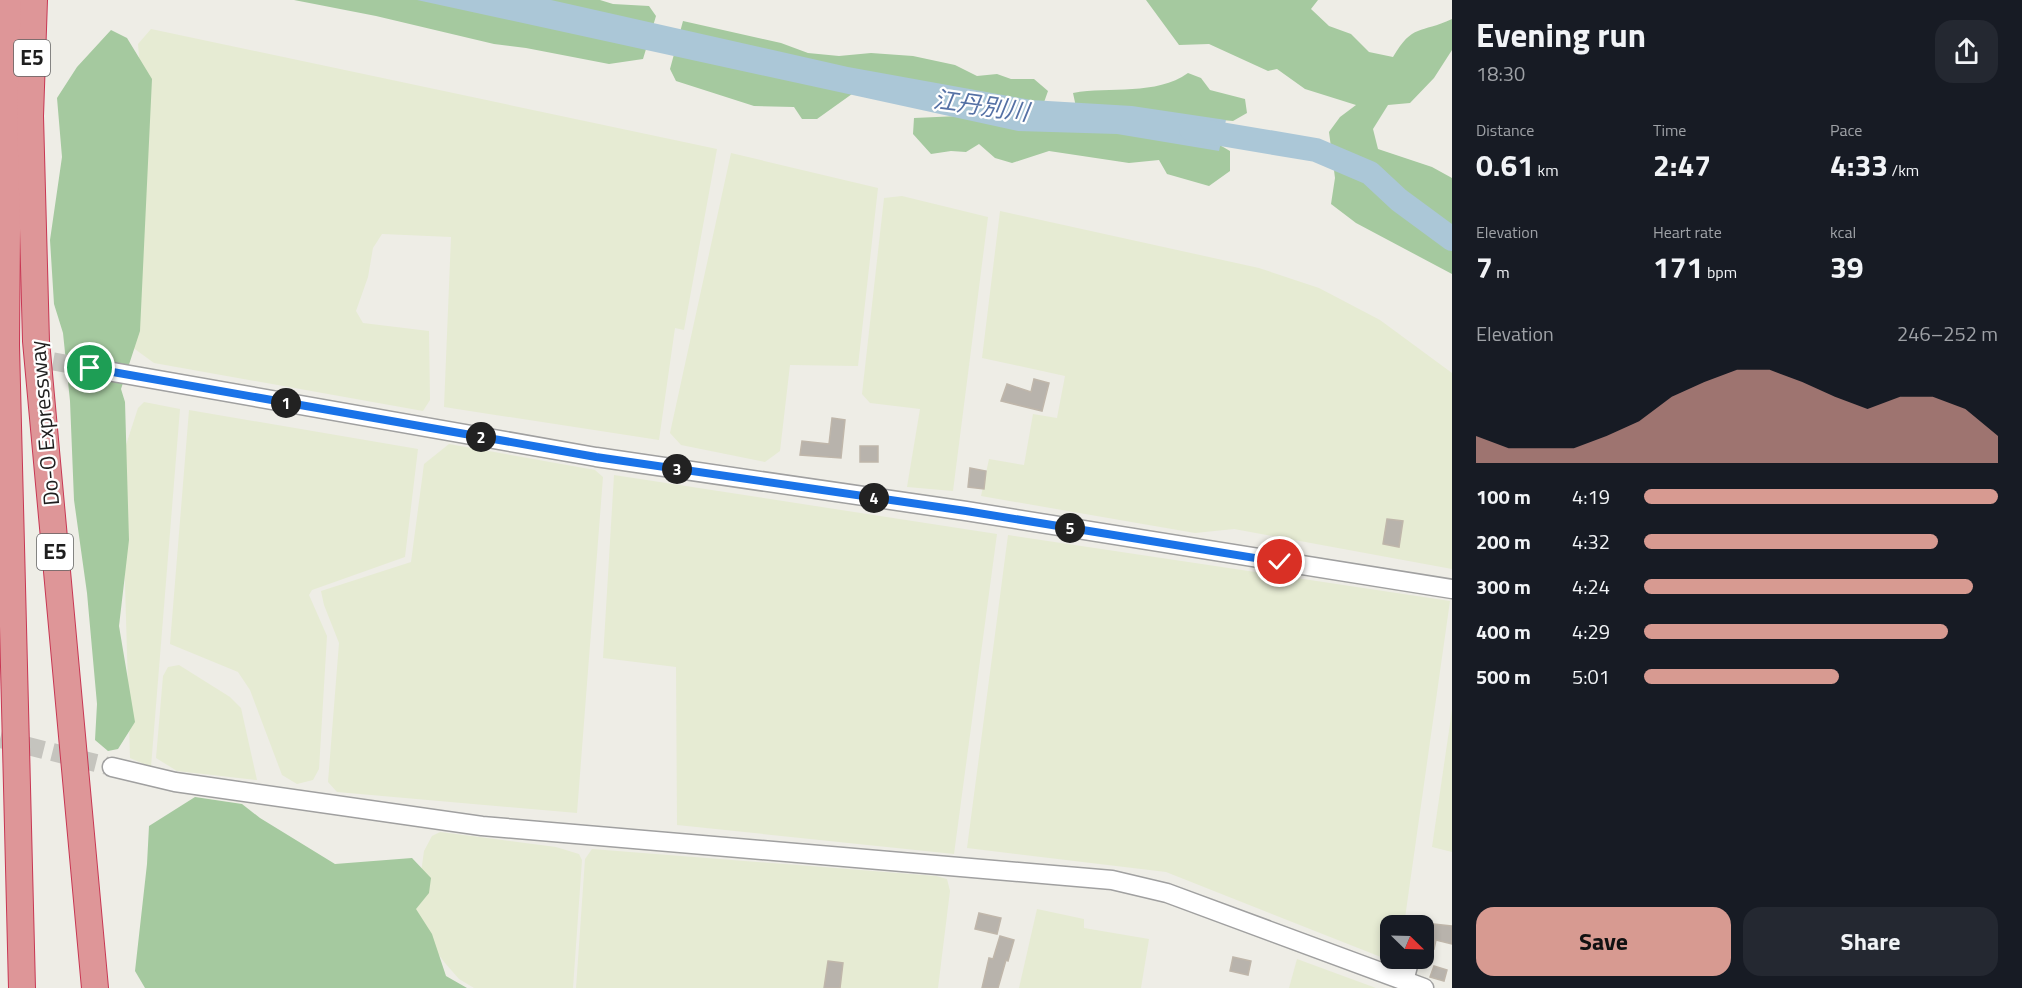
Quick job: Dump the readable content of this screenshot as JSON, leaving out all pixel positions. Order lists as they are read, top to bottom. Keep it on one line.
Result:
{"streets":{"highway":["E5","Do-O Expressway"]},"water":["江丹別川"],"north":"bottom right","page":{"heading":["Evening run","18:30"],"stats":[["Distance","0.61 km"],["Time","2:47"],["Pace","4:33 /km"],["Elevation","7 m"],["Heart rate","171 bpm"],["kcal","39"]],"chart":["Elevation","246–252 m"],"pins":["1","2","3","4","5"],"list":[{"name":"100 m","note":"4:19"},{"name":"200 m","note":"4:32"},{"name":"300 m","note":"4:24"},{"name":"400 m","note":"4:29"},{"name":"500 m","note":"5:01"}],"buttons":["Save","Share"]}}
